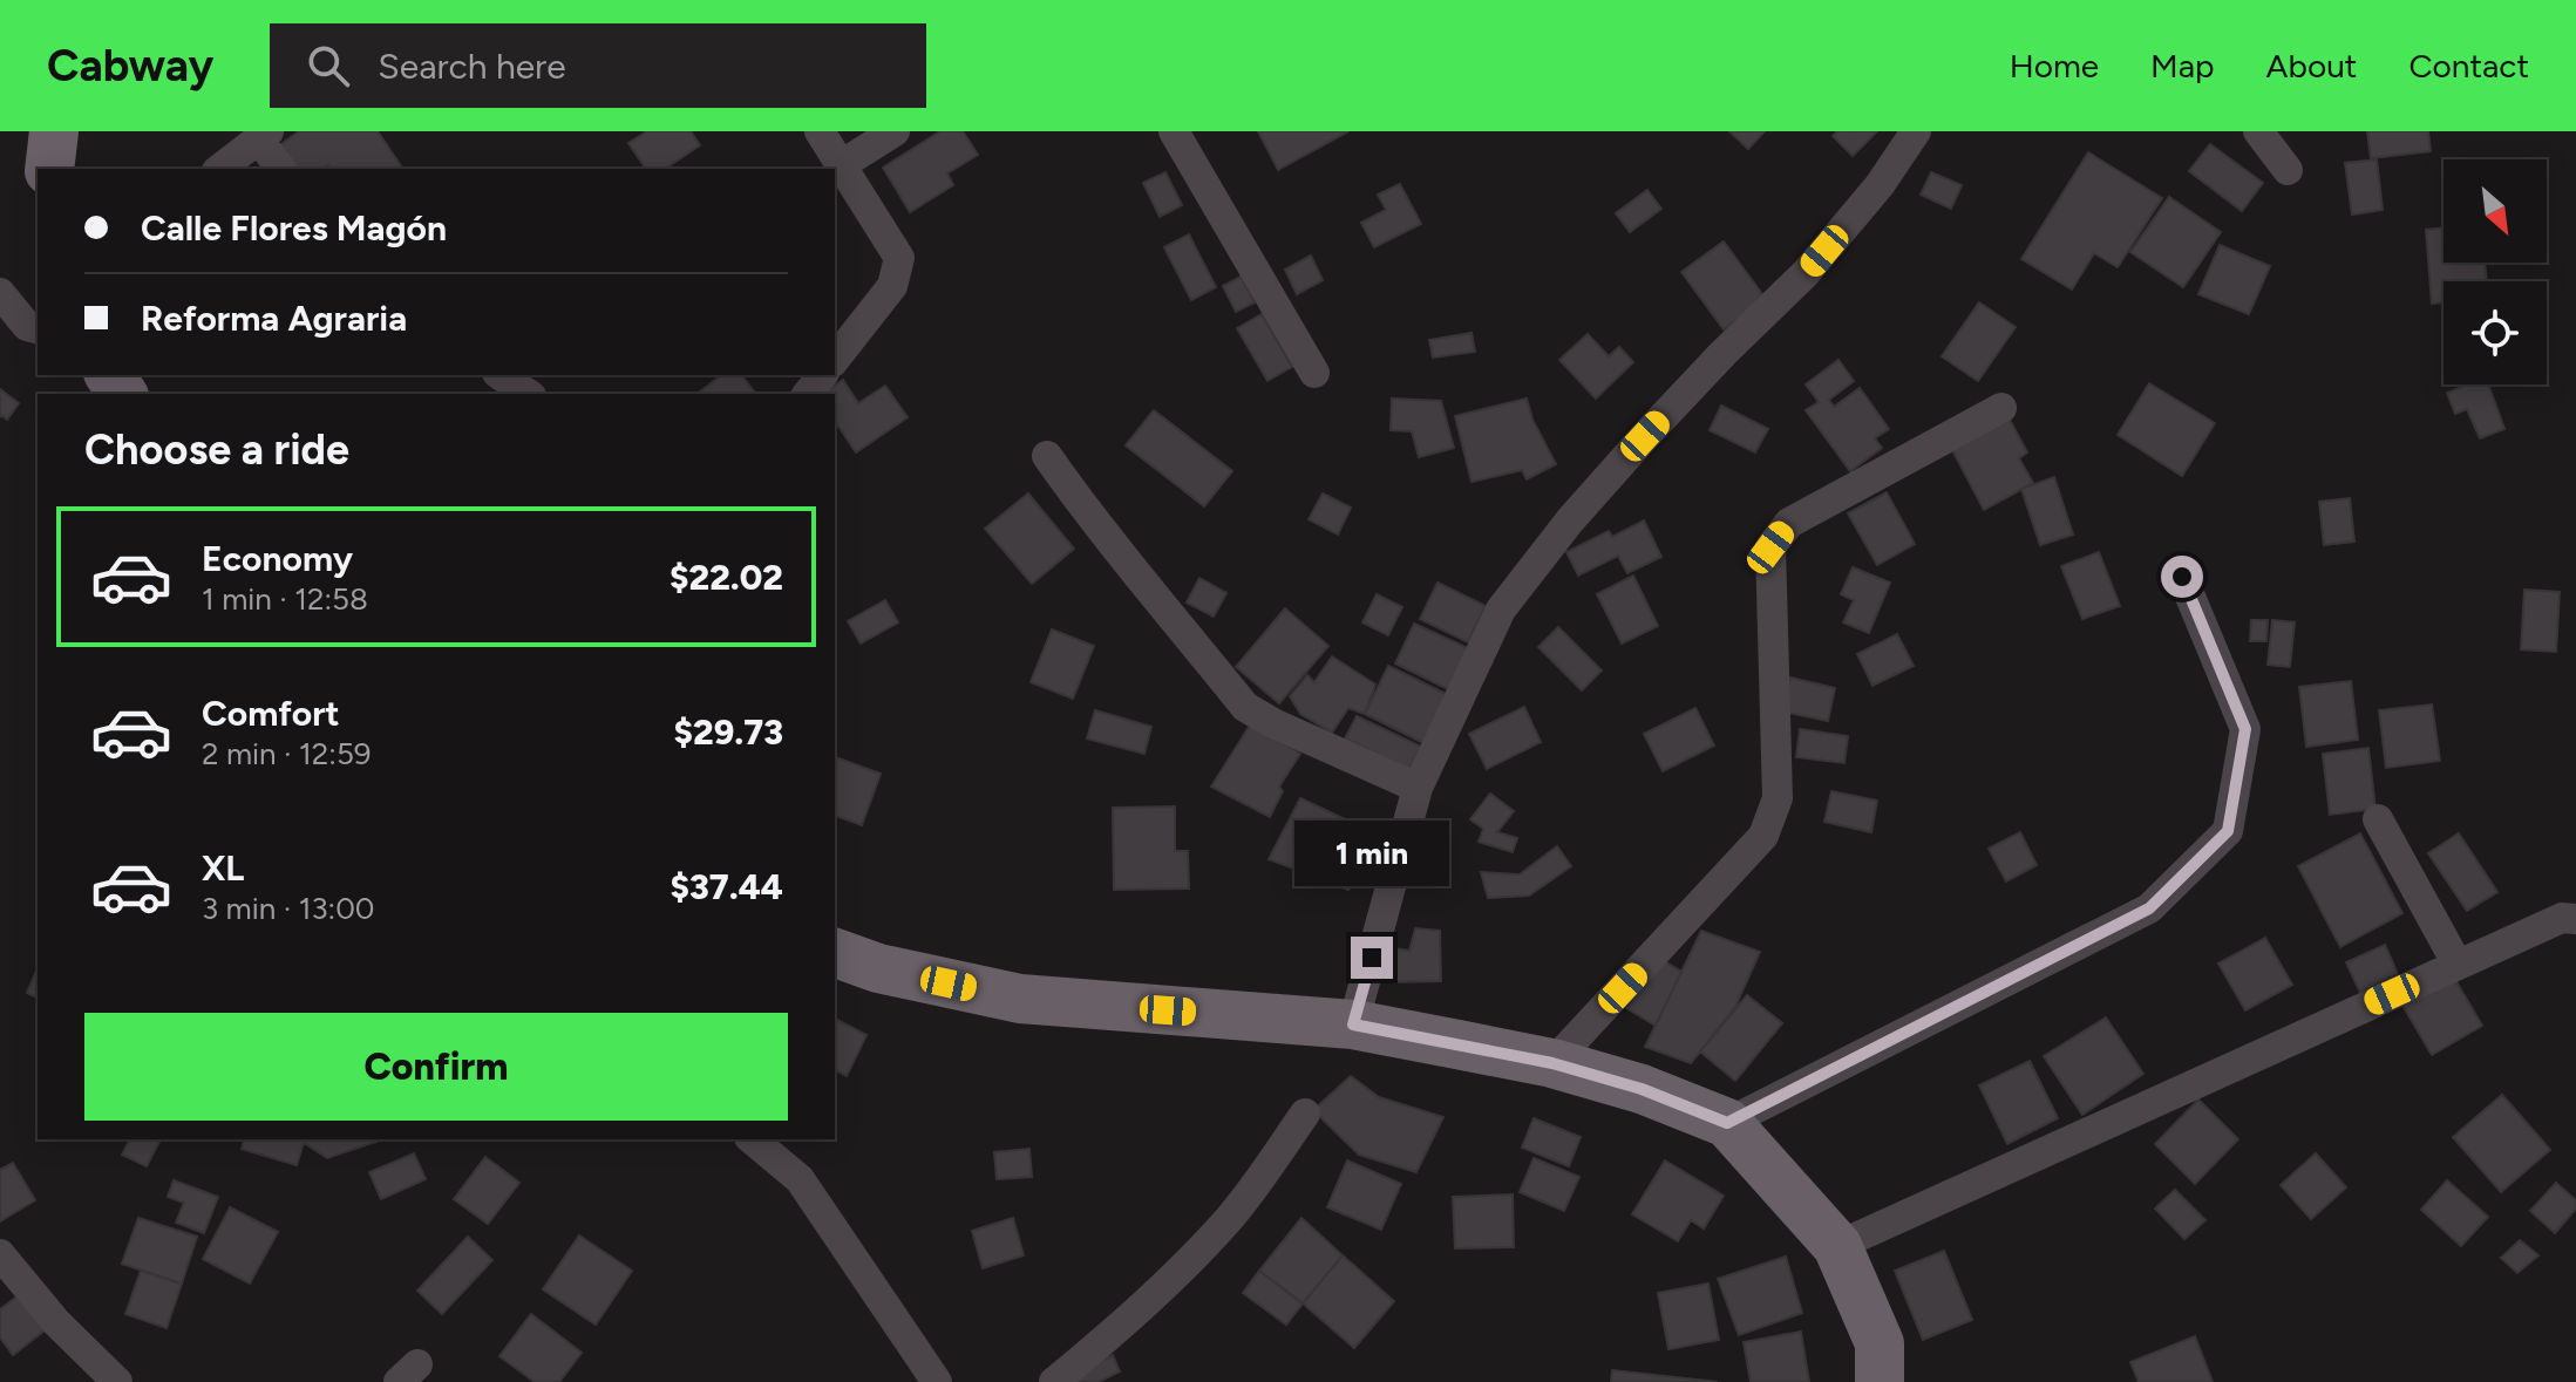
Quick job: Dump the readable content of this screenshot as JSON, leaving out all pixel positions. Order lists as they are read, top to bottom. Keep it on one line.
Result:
{"north":"bottom right","page":{"header":"Cabway","search":"Search here","nav":["Home","Map","About","Contact"],"banner":["Calle Flores Magón","Reforma Agraria"],"heading":"Choose a ride","list":[{"name":"Economy","note":"1 min · 12:58","value":"$22.02"},{"name":"Comfort","note":"2 min · 12:59","value":"$29.73"},{"name":"XL","note":"3 min · 13:00","value":"$37.44"}],"bubble":"1 min","buttons":"Confirm"}}
